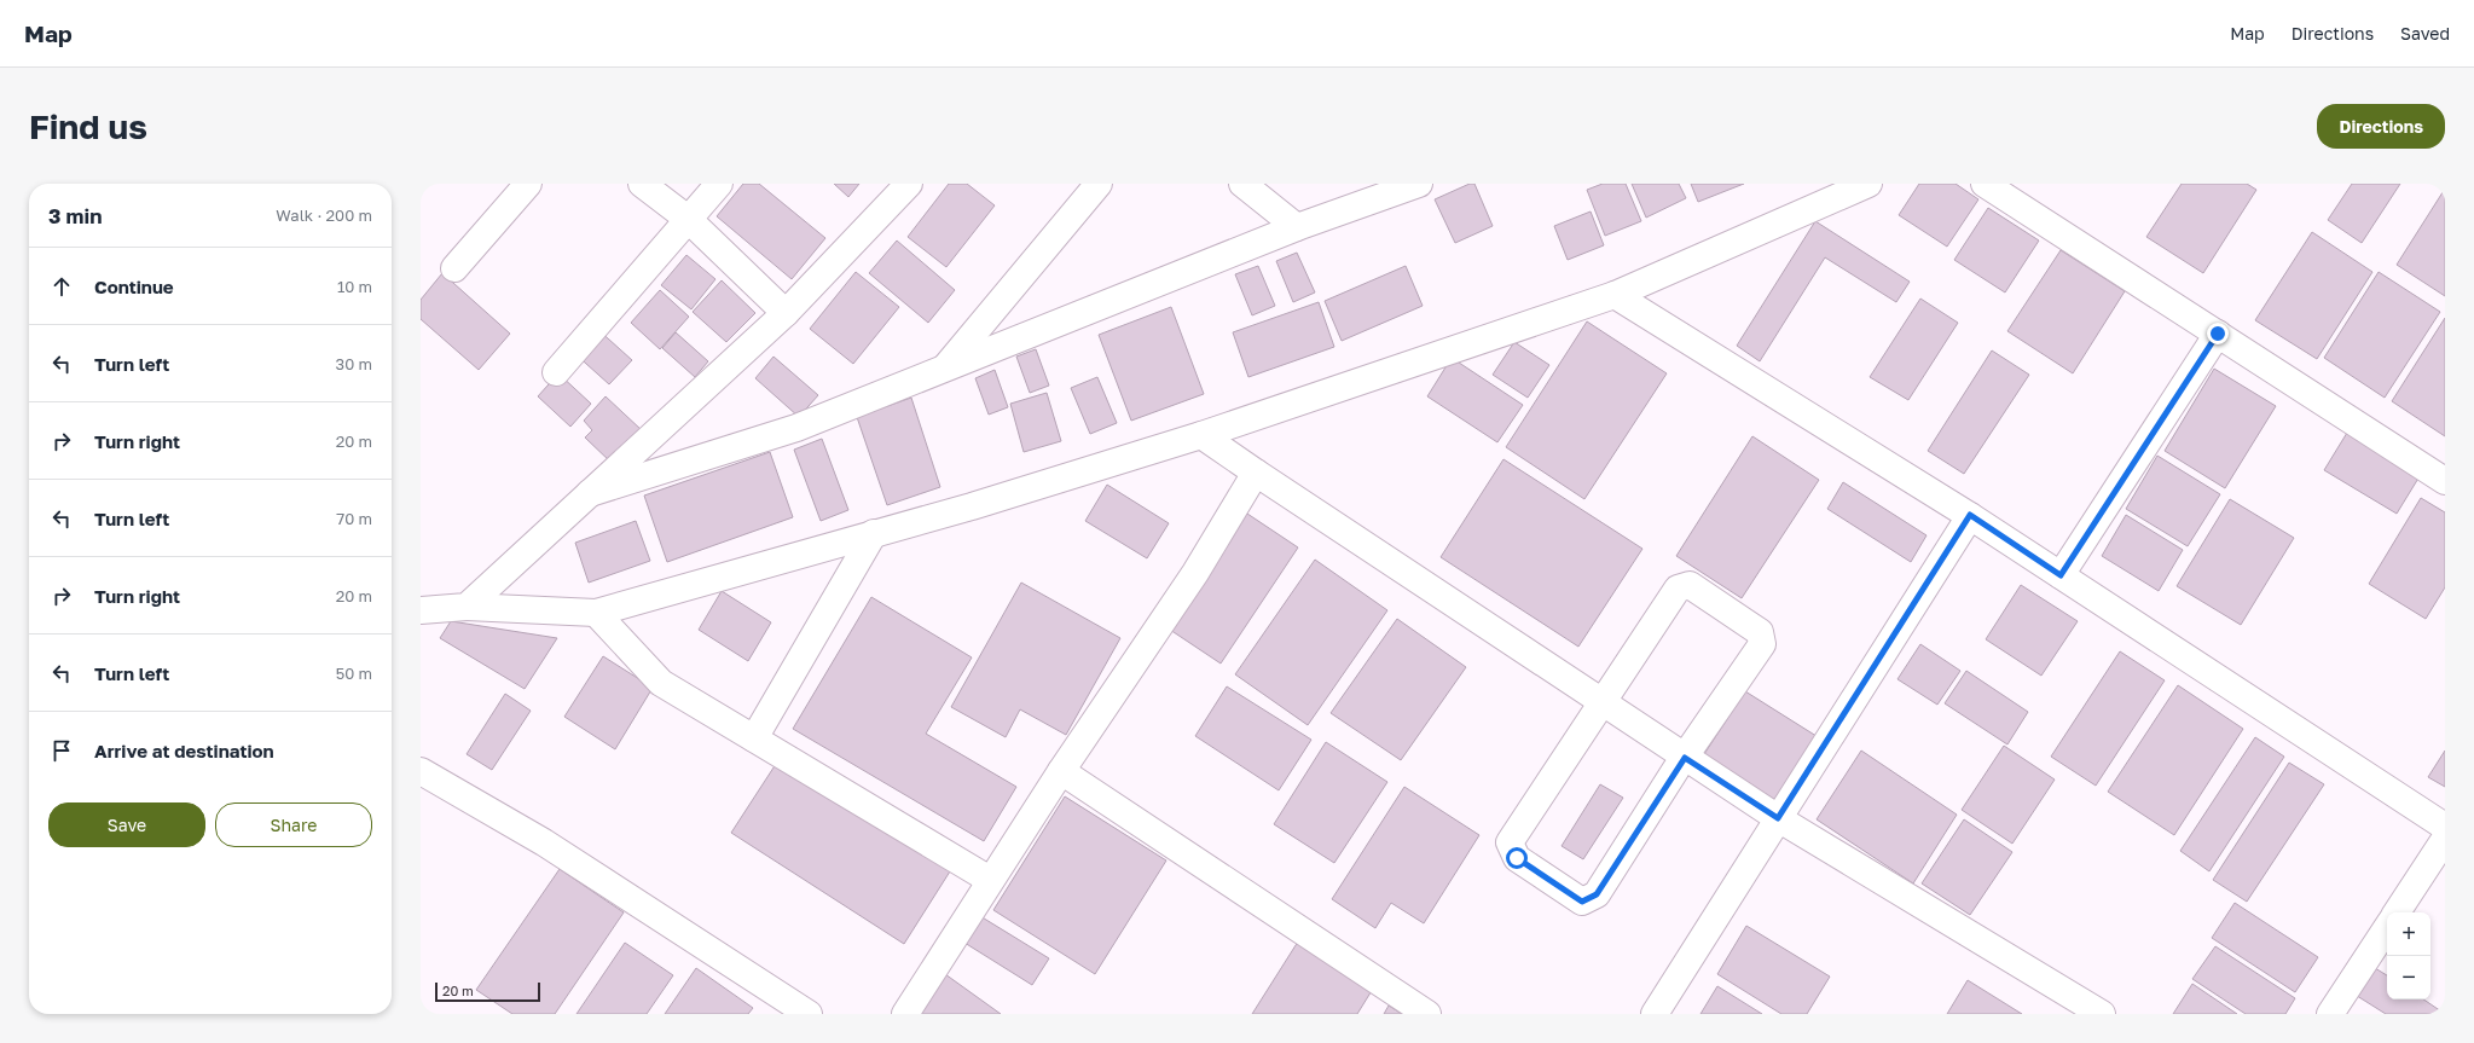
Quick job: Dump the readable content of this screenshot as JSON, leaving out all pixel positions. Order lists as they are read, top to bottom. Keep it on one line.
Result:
{"scale_bar":"20 m","page":{"header":"Map","nav":["Map","Directions","Saved"],"buttons":["Directions",["Save","Share"]],"title":"Find us","heading":["3 min","Walk · 200 m"],"list":[["Continue","10 m"],["Turn left","30 m"],["Turn right","20 m"],["Turn left","70 m"],["Turn right","20 m"],["Turn left","50 m"],"Arrive at destination"],"map_buttons":["+","−"],"scale":"20 m"}}
